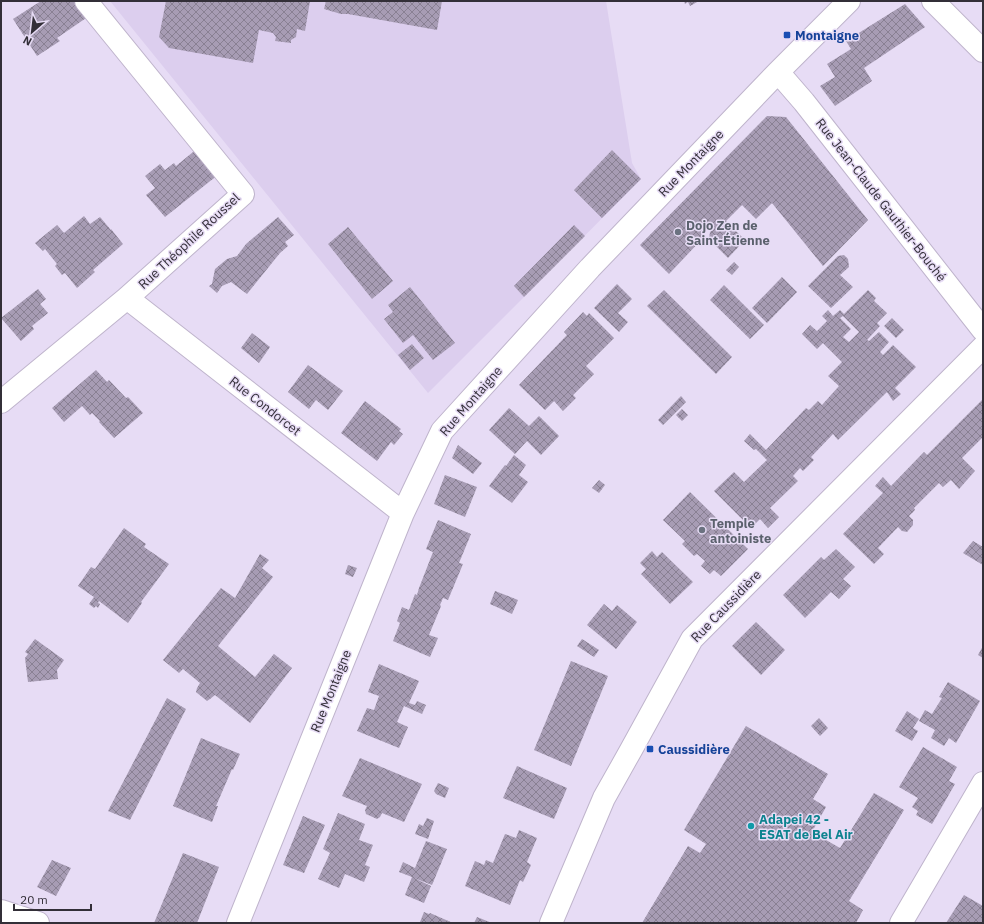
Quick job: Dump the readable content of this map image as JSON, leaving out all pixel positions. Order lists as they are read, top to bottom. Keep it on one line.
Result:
{"streets":{"street":["Rue Montaigne","Rue Jean-Claude Gauthier-Bouché","Rue Théophile Roussel","Rue Condorcet","Rue Caussidière"]},"crossings":[["Rue Montaigne","Rue Jean-Claude Gauthier-Bouché"],["Rue Montaigne","Rue Condorcet"],["Rue Théophile Roussel","Rue Condorcet"]],"places":{"transit":["Montaigne","Caussidière"],"other":["Dojo Zen de Saint-Étienne","Temple antoiniste","Adapei 42 - ESAT de Bel Air"]},"scale_bar":"20 m","north":"bottom left"}
